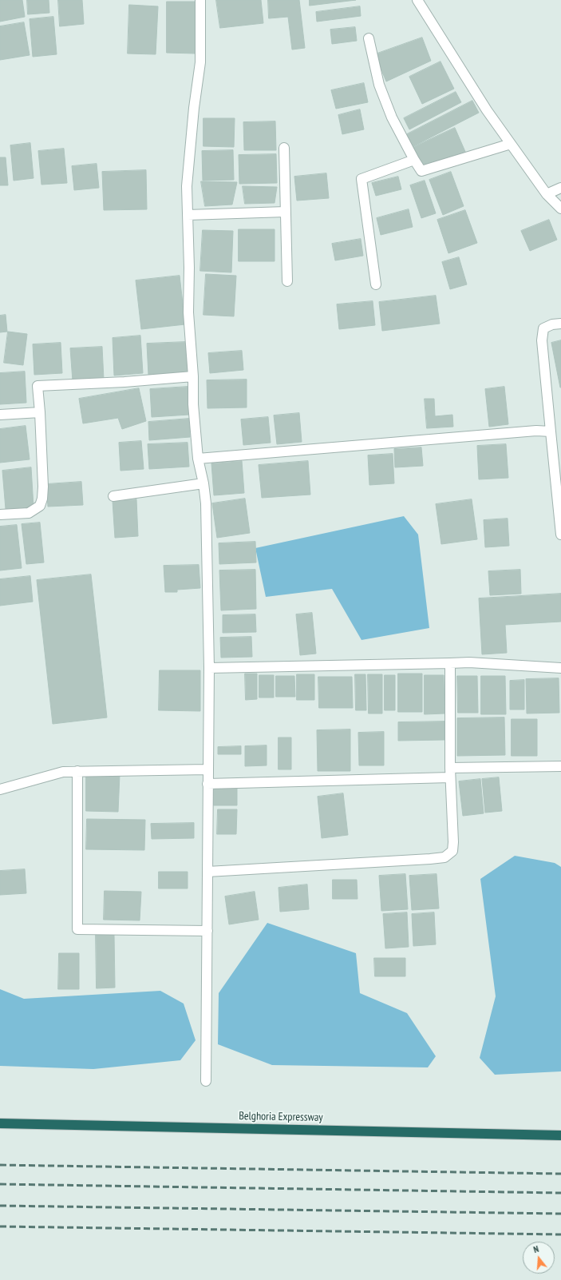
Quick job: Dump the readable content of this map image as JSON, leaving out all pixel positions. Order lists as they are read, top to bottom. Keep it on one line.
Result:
{"streets":{"highway":["Belghoria Expressway"]},"north":"top"}
